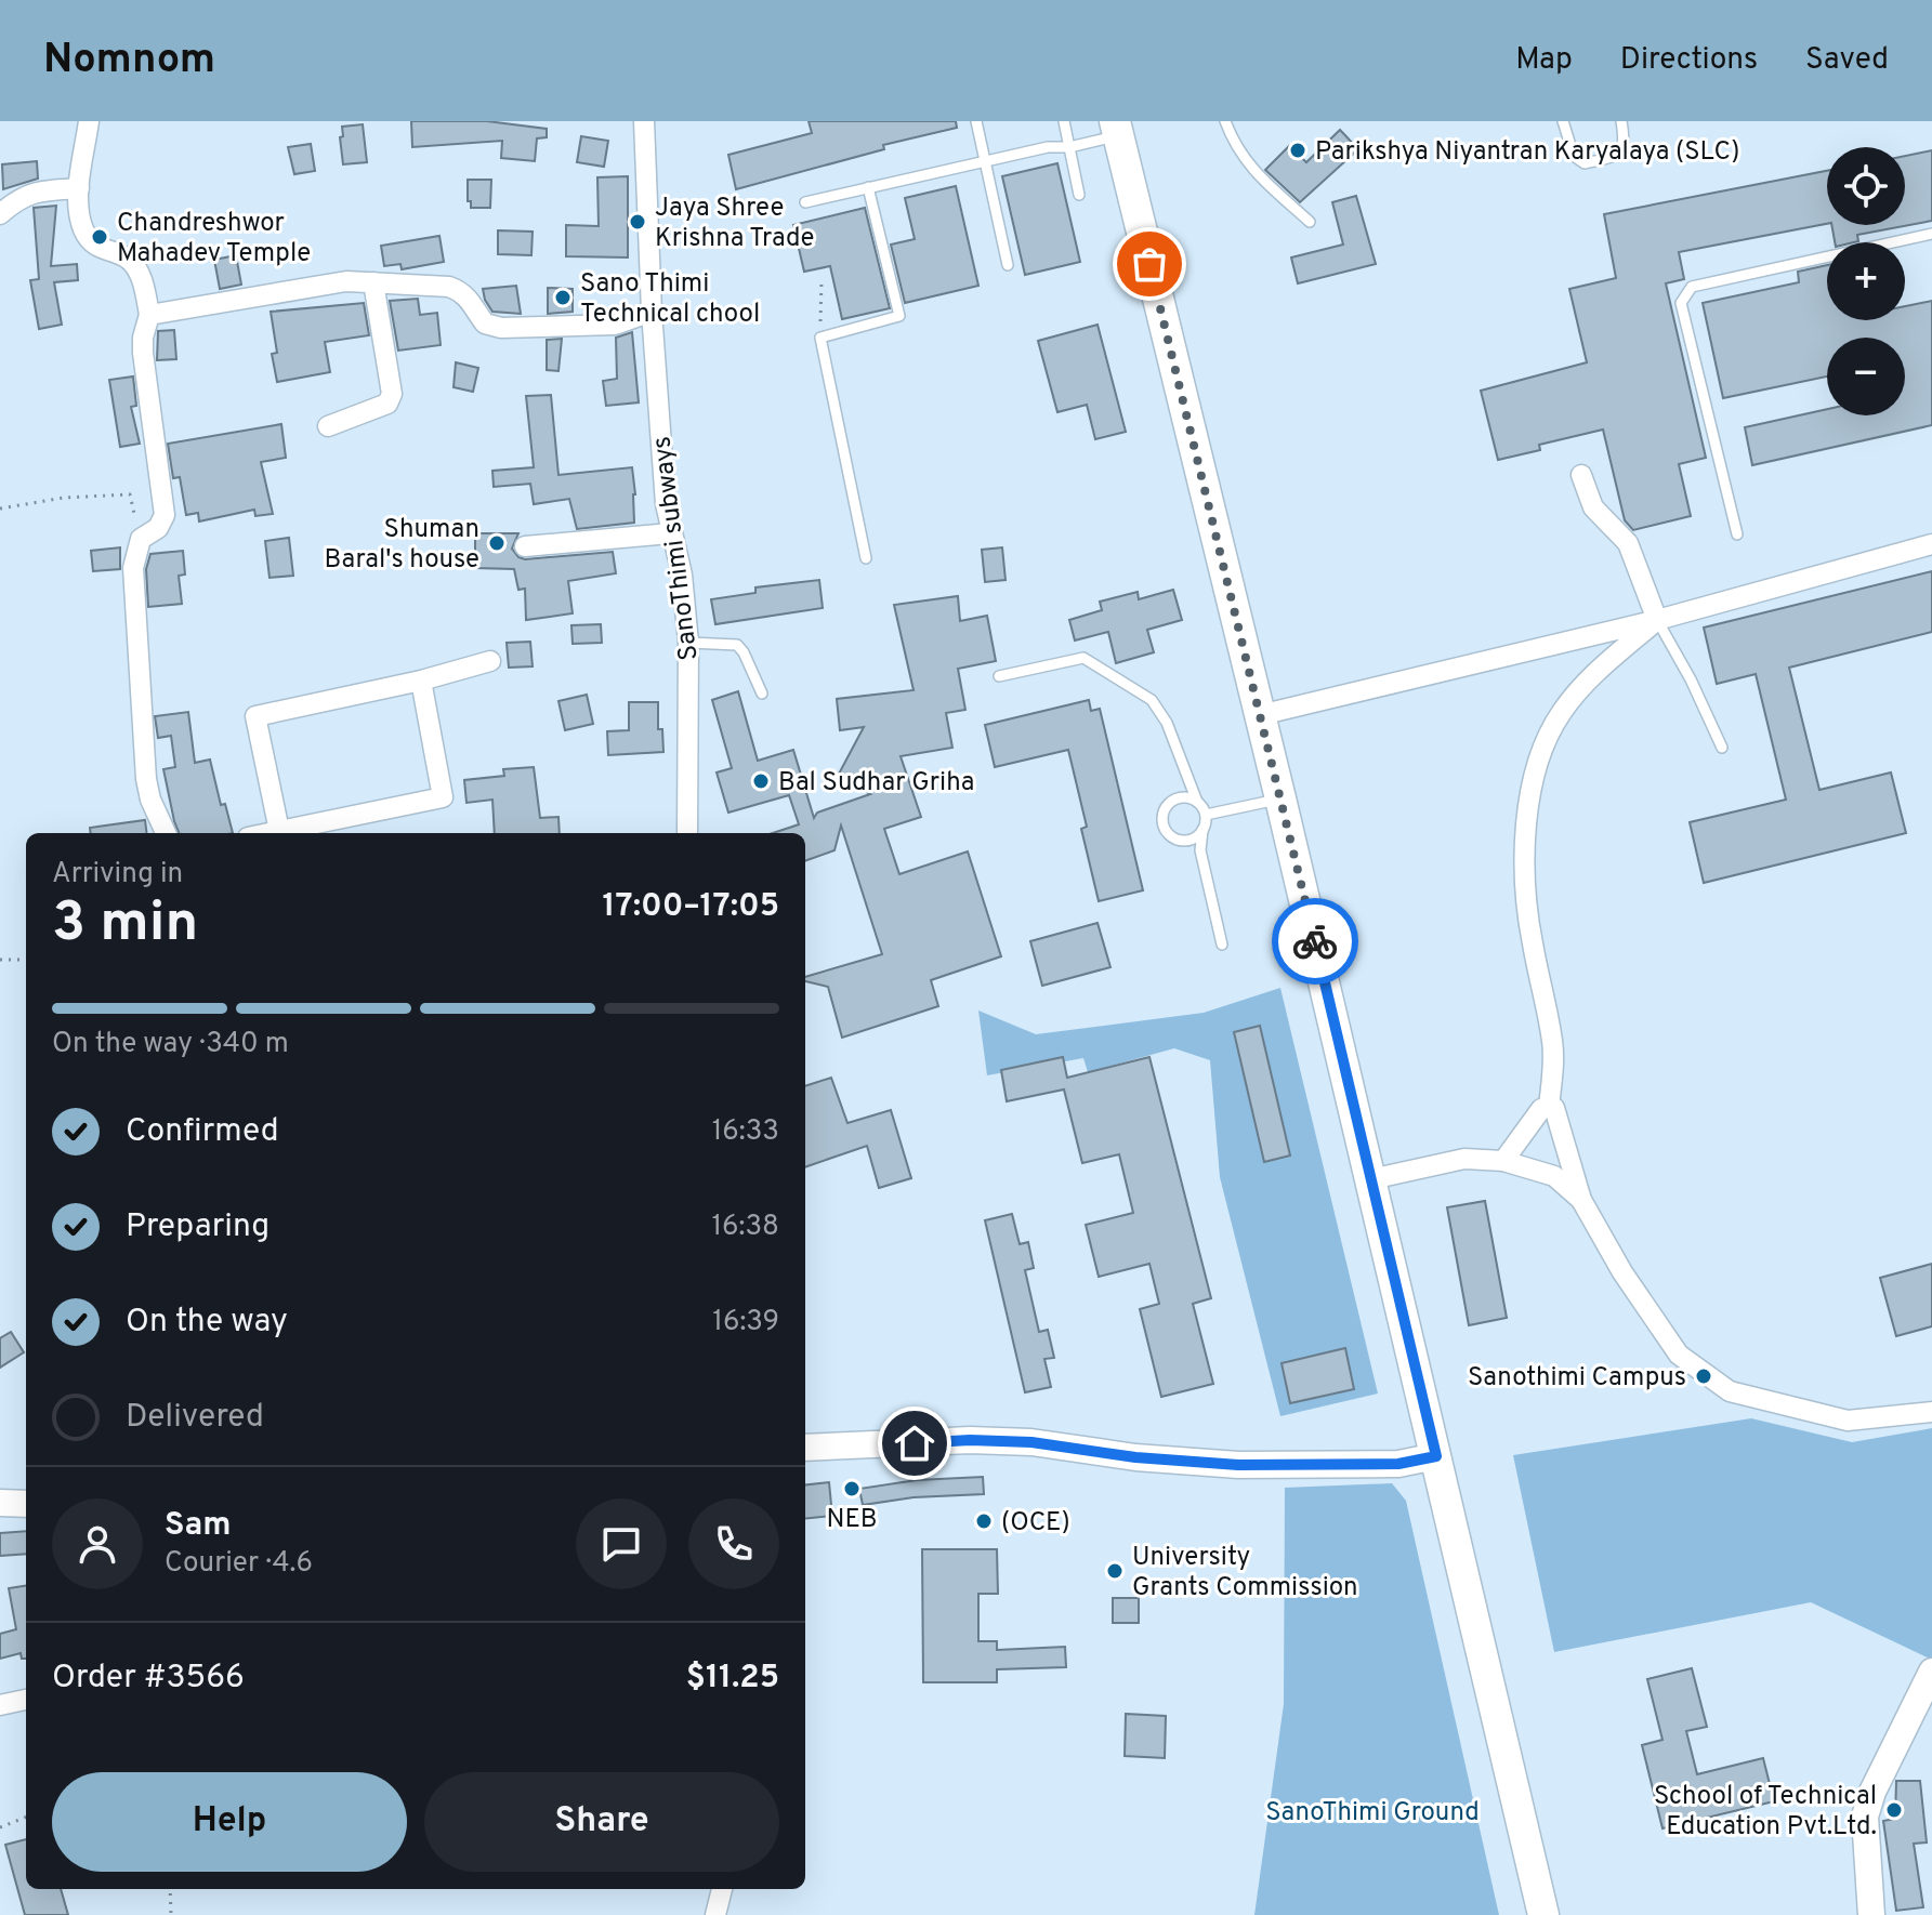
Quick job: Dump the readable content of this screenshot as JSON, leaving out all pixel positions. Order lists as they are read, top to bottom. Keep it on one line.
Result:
{"streets":{"street":["SanoThimi subways"]},"parks":["SanoThimi Ground"],"places":["Parikshya Niyantran Karyalaya (SLC)","Jaya Shree Krishna Trade","Chandreshwor Mahadev Temple","Sano Thimi Technical chool","Shuman Baral's house","Bal Sudhar Griha","Sanothimi Campus","NEB","(OCE)","University Grants Commission","School of Technical Education Pvt.Ltd."],"page":{"header":"Nomnom","nav":["Map","Directions","Saved"],"map_buttons":["+","−"],"heading":["3 min","Arriving in","17:00–17:05"],"panel":["Sam","Courier · 4.6","Order #3566","$11.25"],"bar":"On the way · 340 m","list":[["Confirmed","16:33"],["Preparing","16:38"],["On the way","16:39"],"Delivered"],"buttons":["Help","Share"]}}
